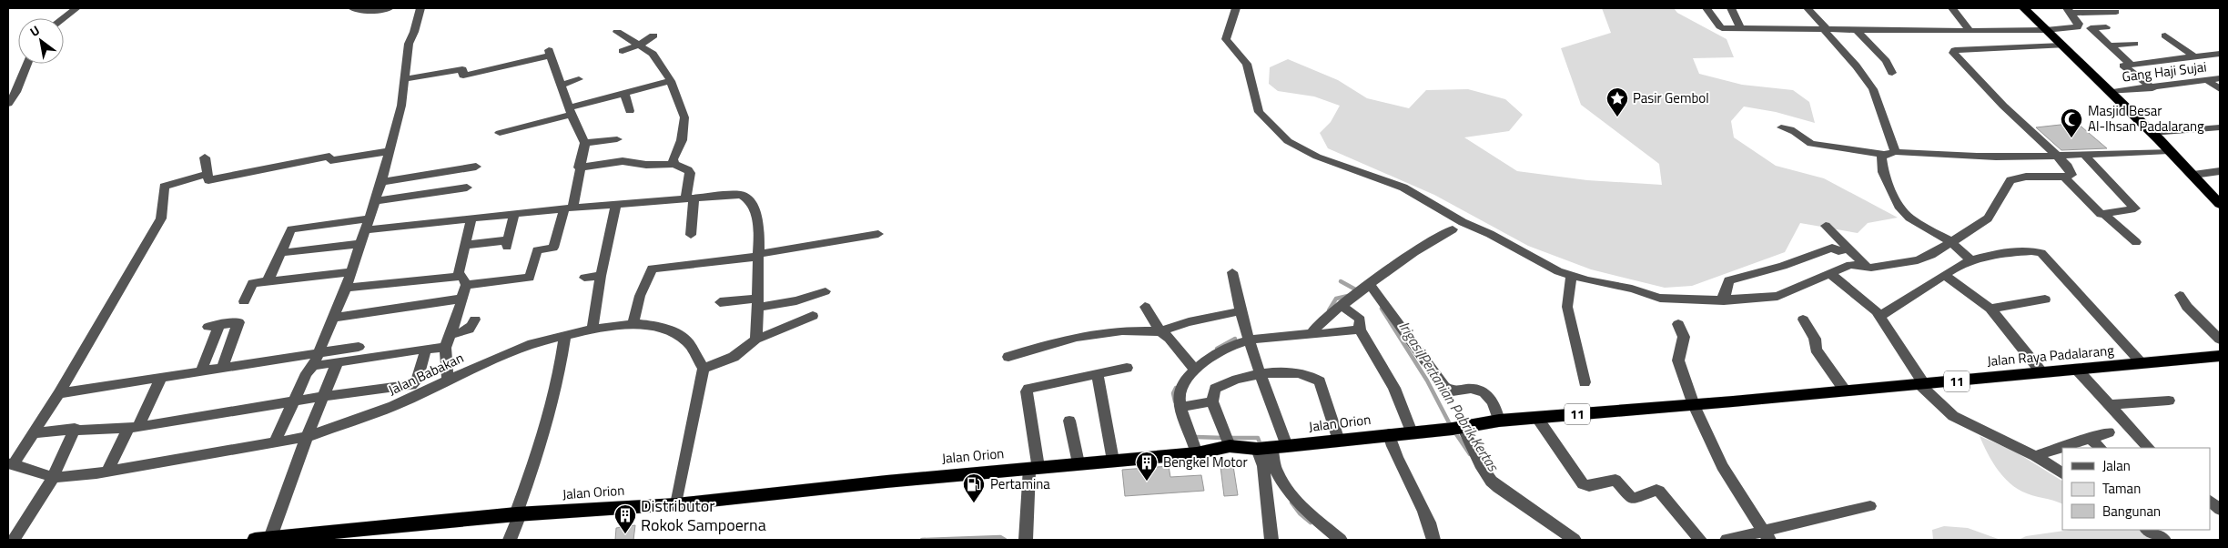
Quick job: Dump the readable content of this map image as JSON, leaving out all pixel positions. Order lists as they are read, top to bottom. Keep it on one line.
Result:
{"streets":{"highway":["Jalan Raya Padalarang","11","Jalan Orion"],"street":["Gang Haji Sujai","Jalan Babakan"]},"crossings":[["Jalan Raya Padalarang","Jalan Orion"]],"water":["Irigasi Pertanian Pabrik Kertas"],"places":{"place":["Pasir Gembol"],"mosque":["Masjid Besar Al-Ihsan Padalarang"],"building":["Bengkel Motor","Distributor Rokok Sampoerna"],"fuel station":["Pertamina"]},"legend":["Jalan","Taman","Bangunan"],"north":"top left"}
